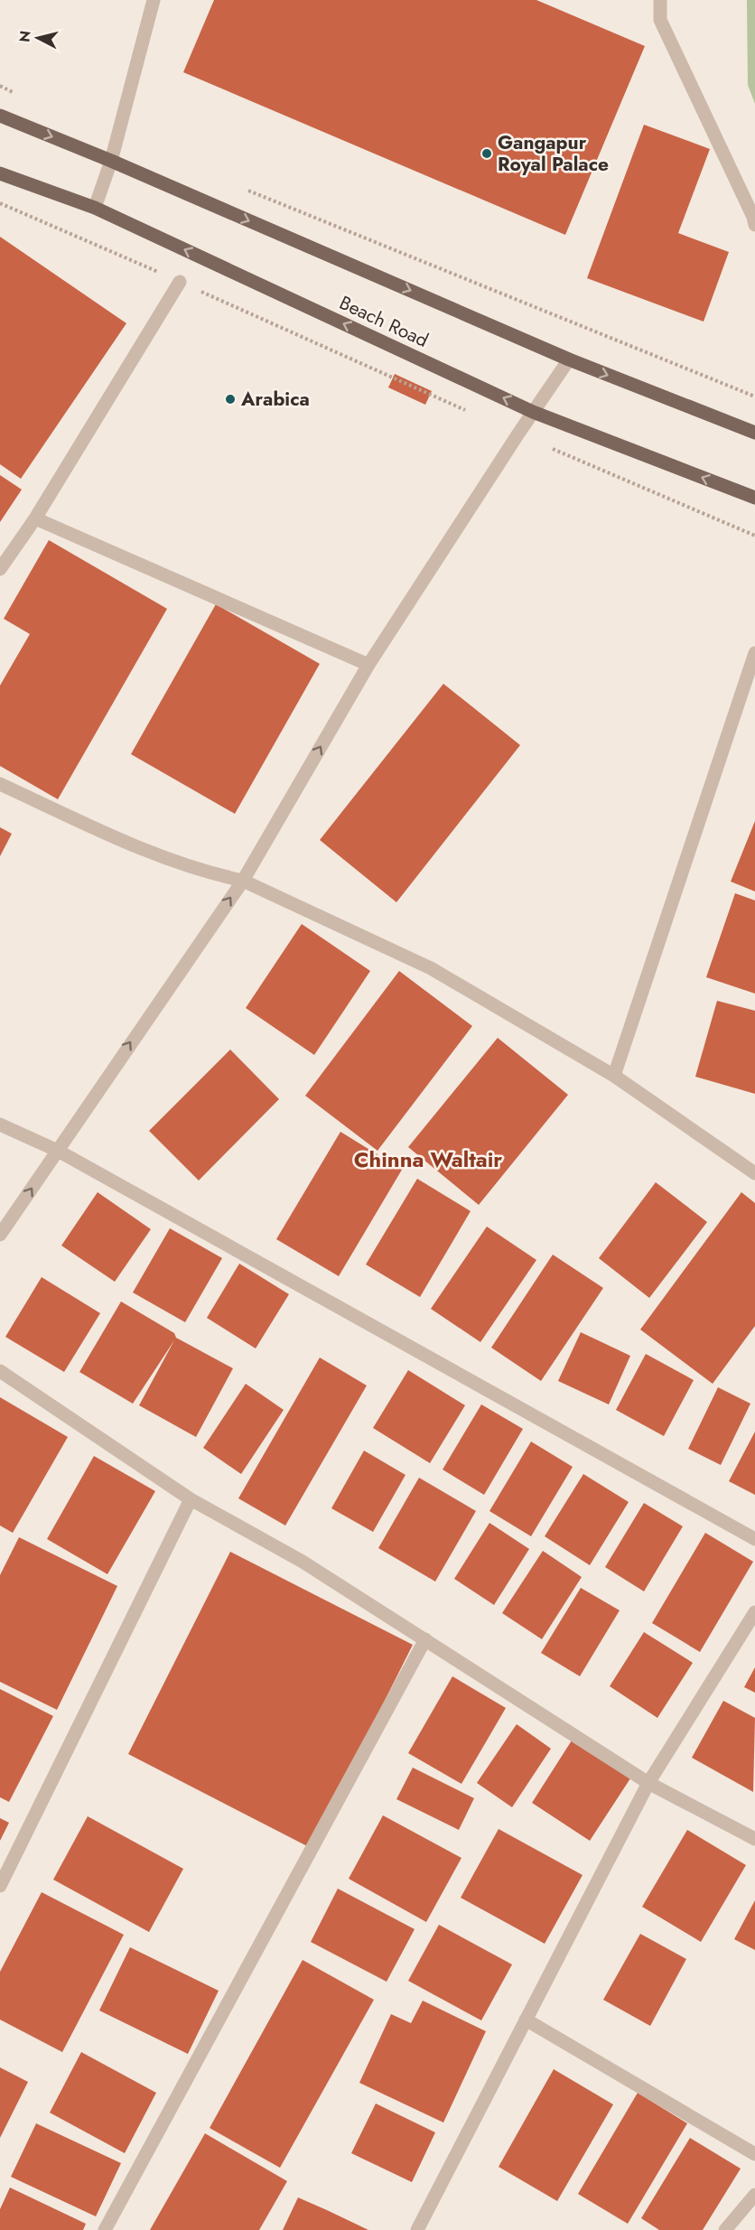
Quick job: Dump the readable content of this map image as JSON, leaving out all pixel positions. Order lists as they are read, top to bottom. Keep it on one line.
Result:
{"streets":{"main road":["Beach Road"]},"districts":["Chinna Waltair"],"places":["Gangapur Royal Palace","Arabica"],"north":"left"}
